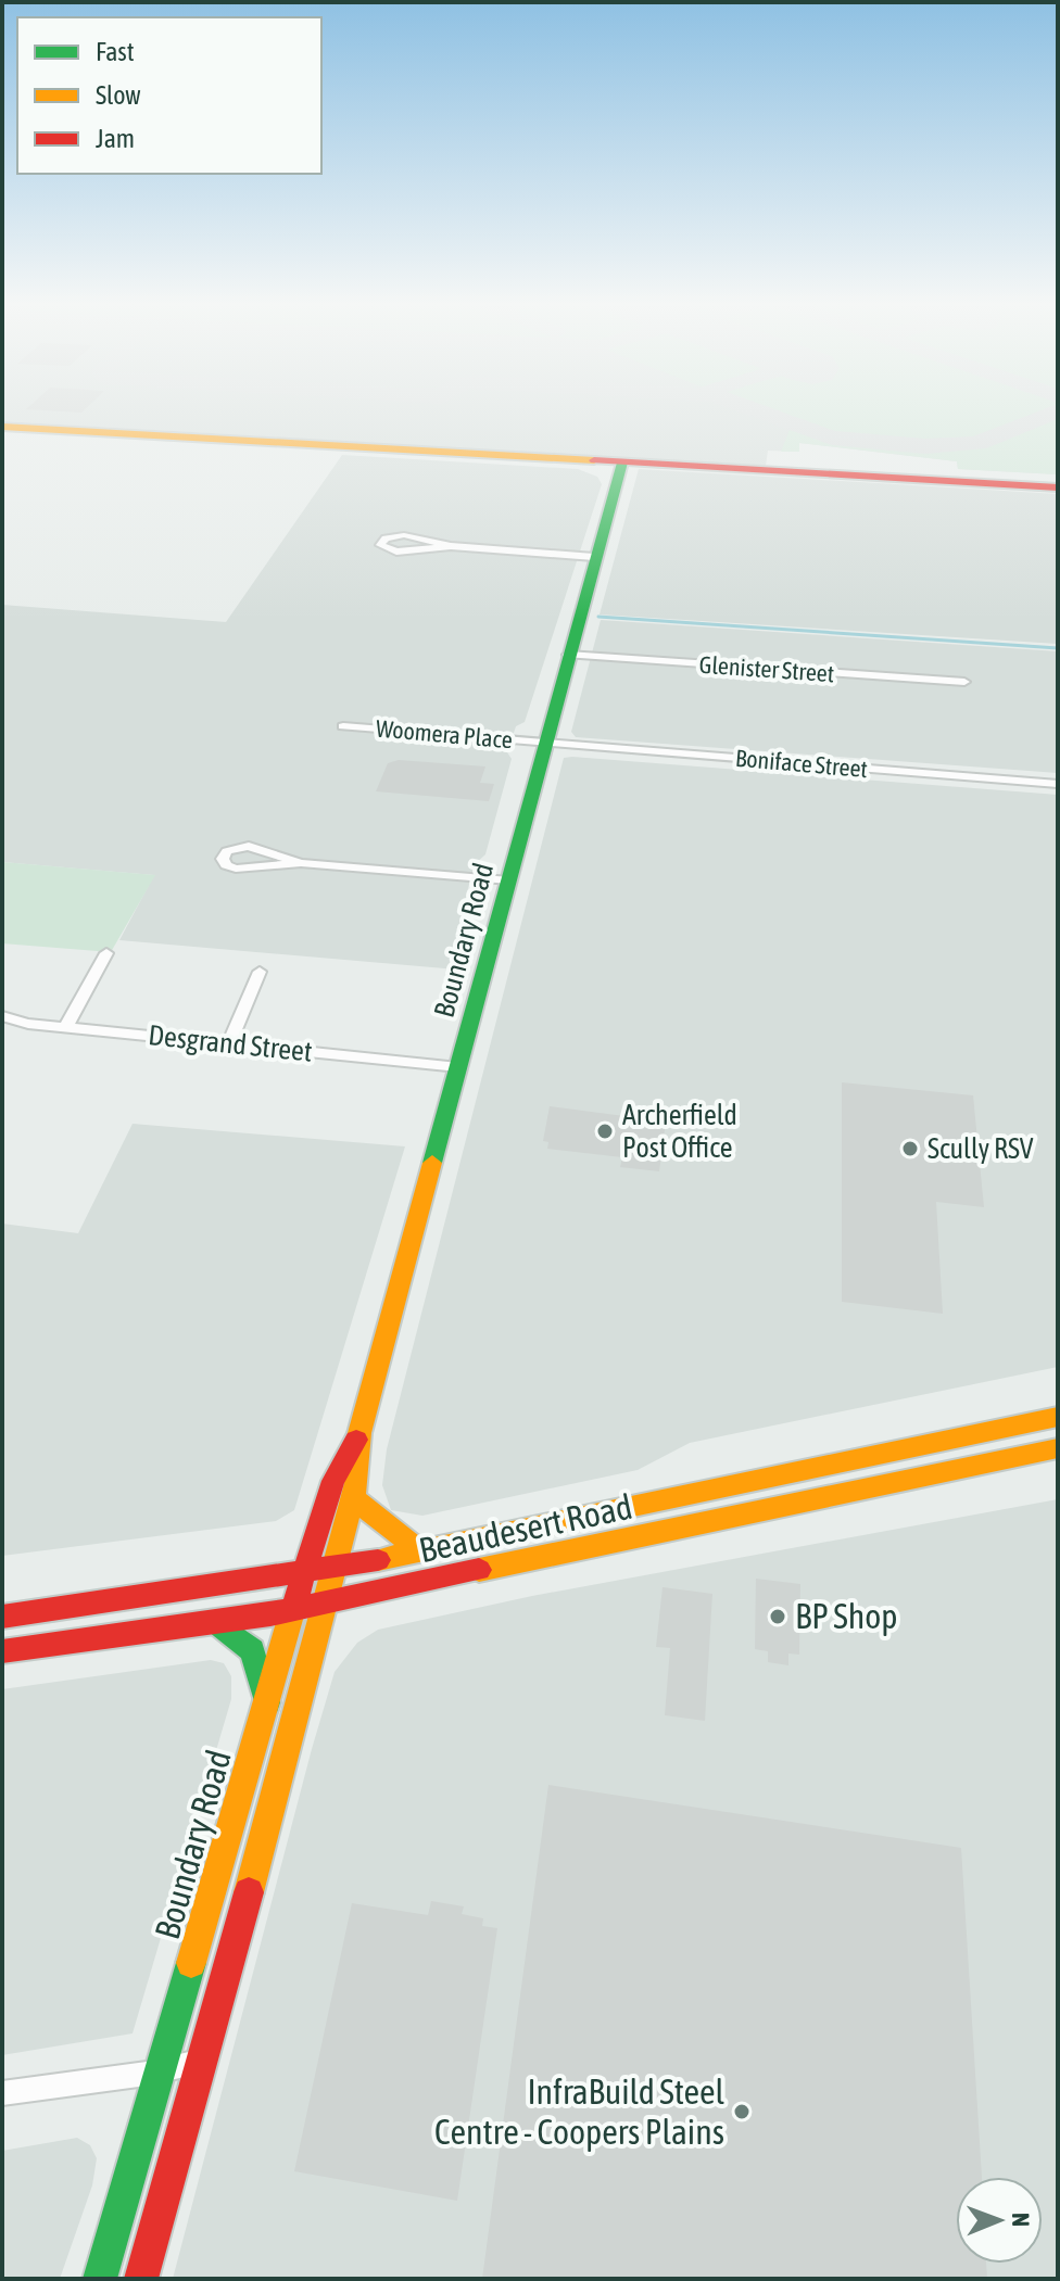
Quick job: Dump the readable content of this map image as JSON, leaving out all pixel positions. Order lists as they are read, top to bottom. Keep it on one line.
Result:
{"streets":{"main road":["Boundary Road","Beaudesert Road"],"street":["Glenister Street","Woomera Place","Boniface Street","Desgrand Street"]},"crossings":[["Glenister Street","Boundary Road"],["Woomera Place","Boniface Street"],["Woomera Place","Boundary Road"],["Boniface Street","Boundary Road"],["Boundary Road","Desgrand Street"],["Boundary Road","Beaudesert Road"]],"places":["Archerfield Post Office","Scully RSV","BP Shop","InfraBuild Steel Centre - Coopers Plains"],"legend":["Fast","Slow","Jam"],"north":"right"}
